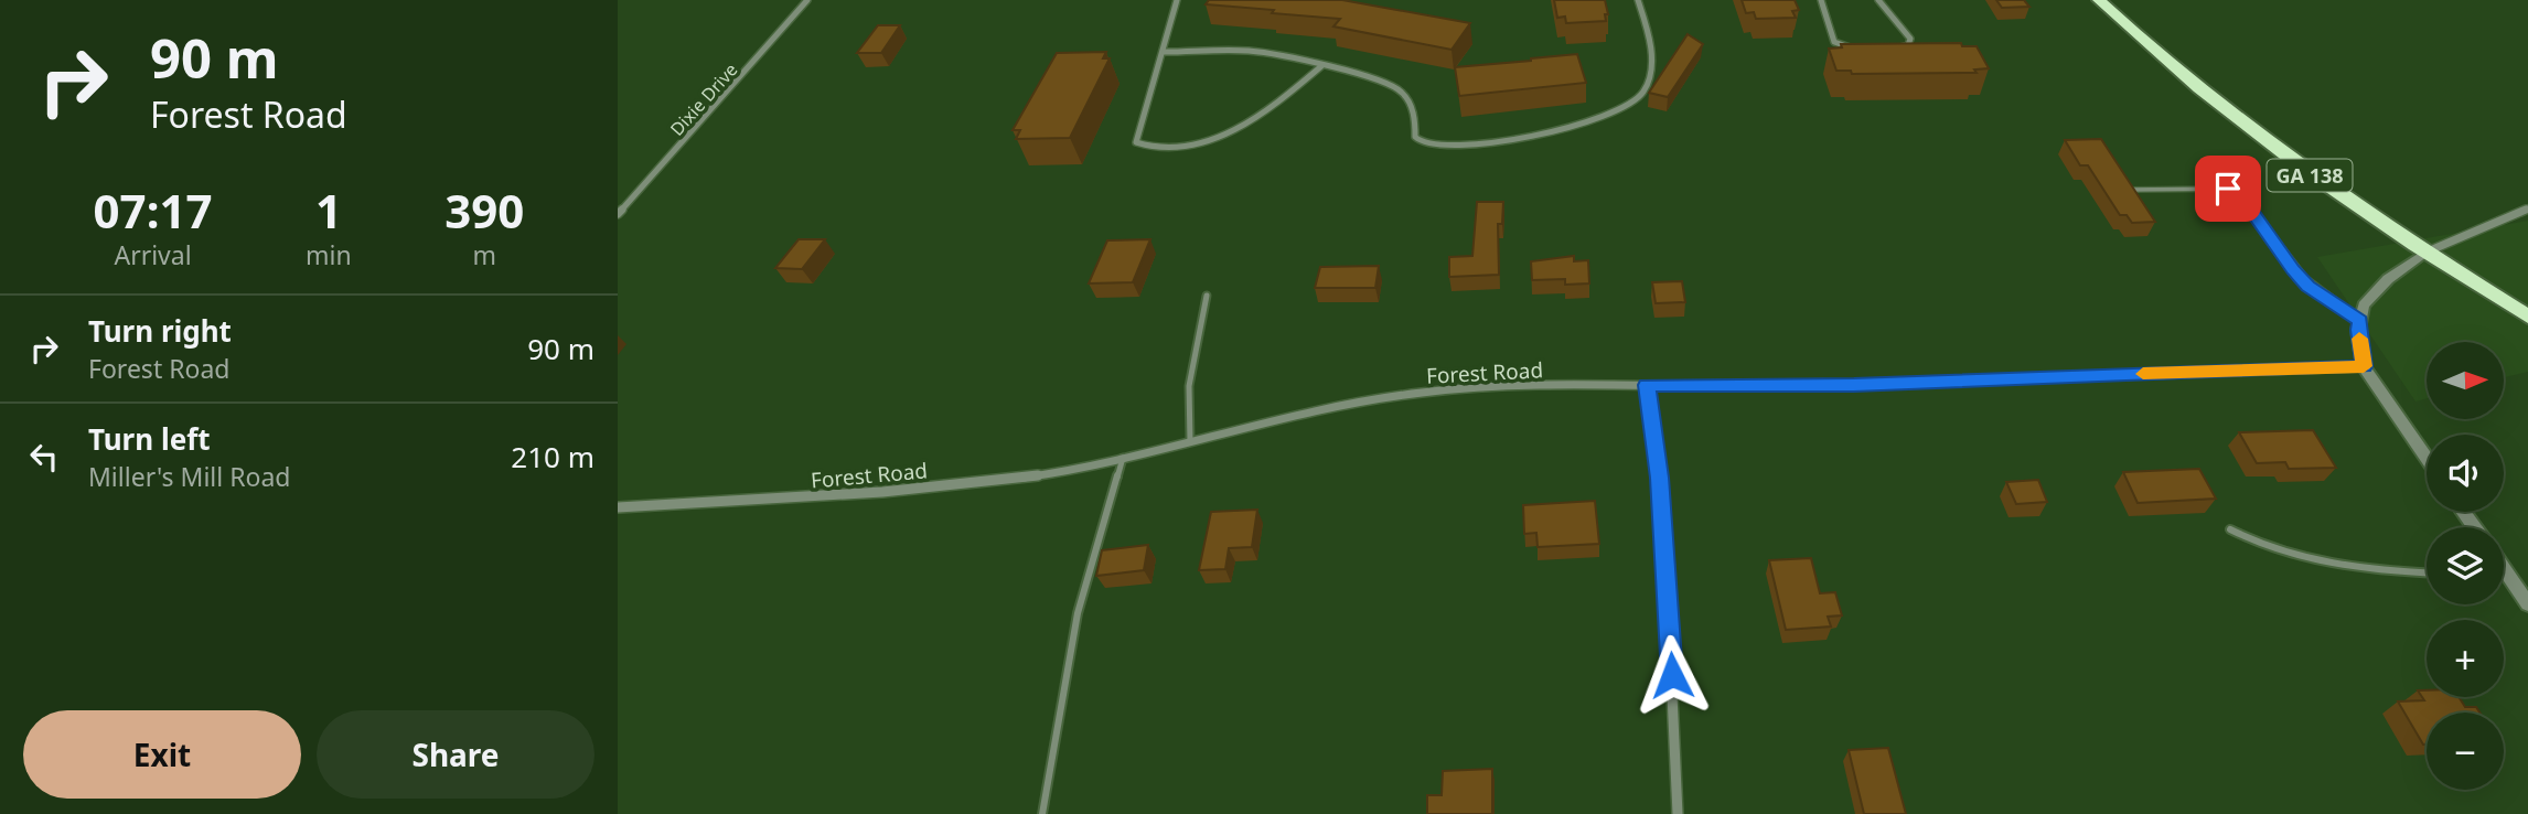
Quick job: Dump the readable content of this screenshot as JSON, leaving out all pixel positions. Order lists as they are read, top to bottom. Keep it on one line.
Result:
{"streets":{"highway":["GA 138"],"street":["Dixie Drive","Forest Road"]},"north":"right","page":{"turn":["90 m","Forest Road"],"eta":["07:17","Arrival","1","min","390","m"],"list":[{"name":"Turn right","note":"Forest Road","value":"90 m"},{"name":"Turn left","note":"Miller's Mill Road","value":"210 m"}],"map_buttons":["+","−"],"buttons":["Exit","Share"]}}
